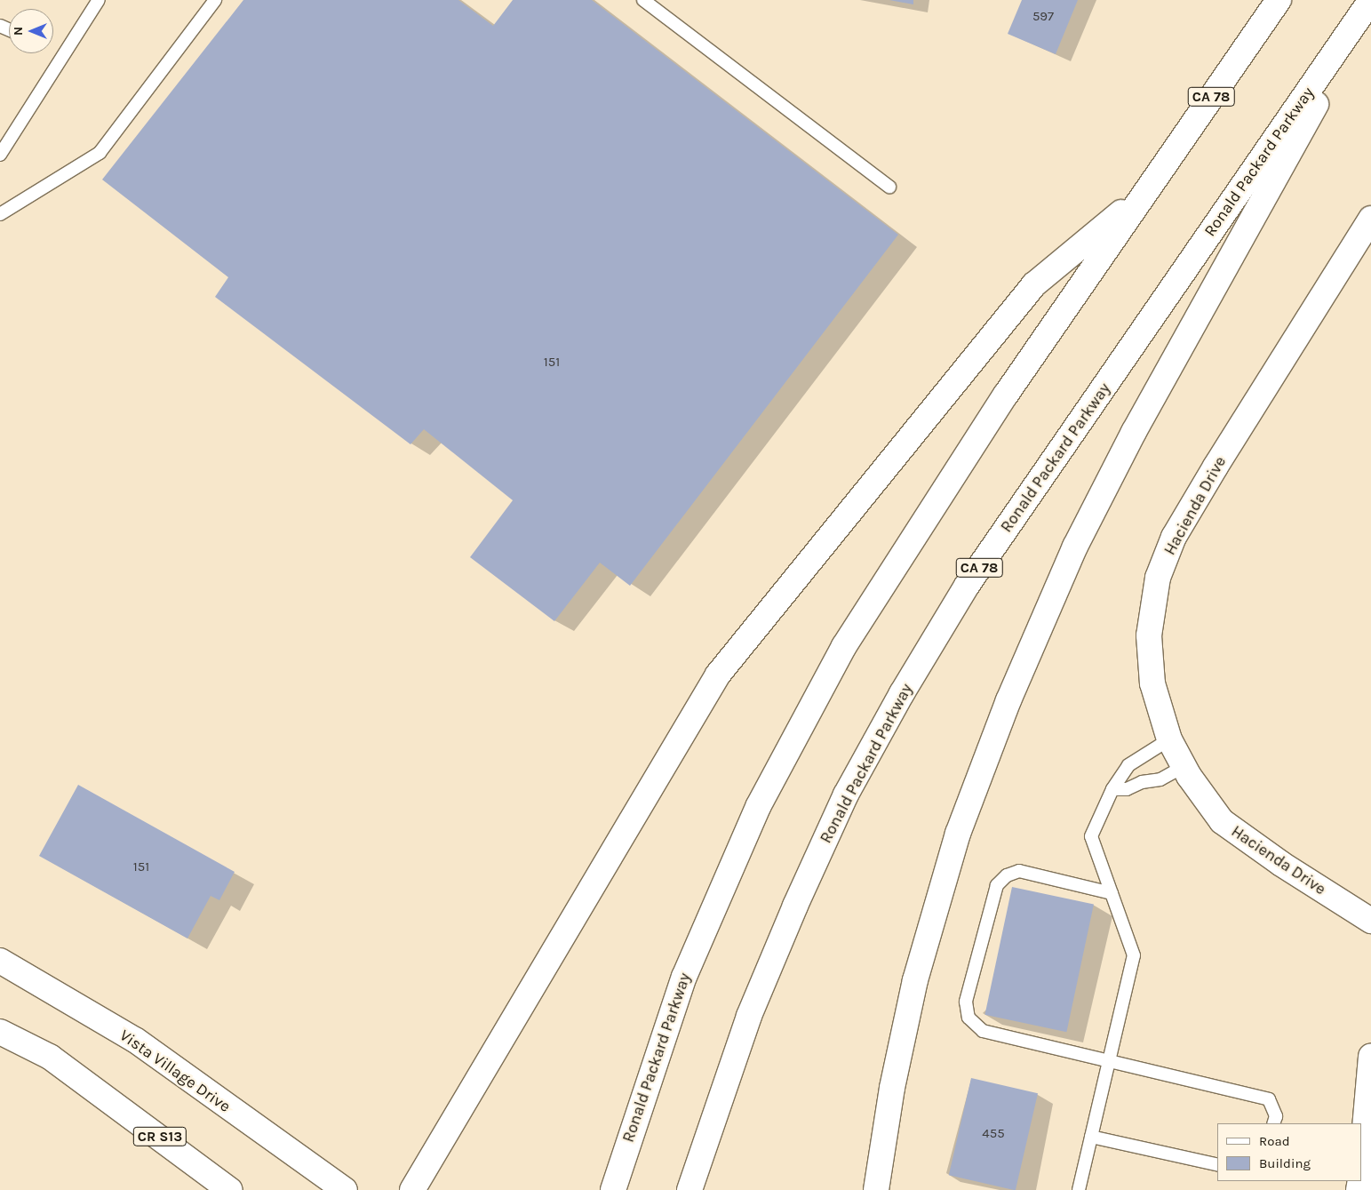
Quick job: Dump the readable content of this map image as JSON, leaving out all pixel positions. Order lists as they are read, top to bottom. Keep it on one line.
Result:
{"streets":{"main road":["CA 78","Ronald Packard Parkway","Hacienda Drive","Vista Village Drive","CR S13"]},"house_numbers":["597","151","151","455"],"legend":["Road","Building"],"north":"left"}
